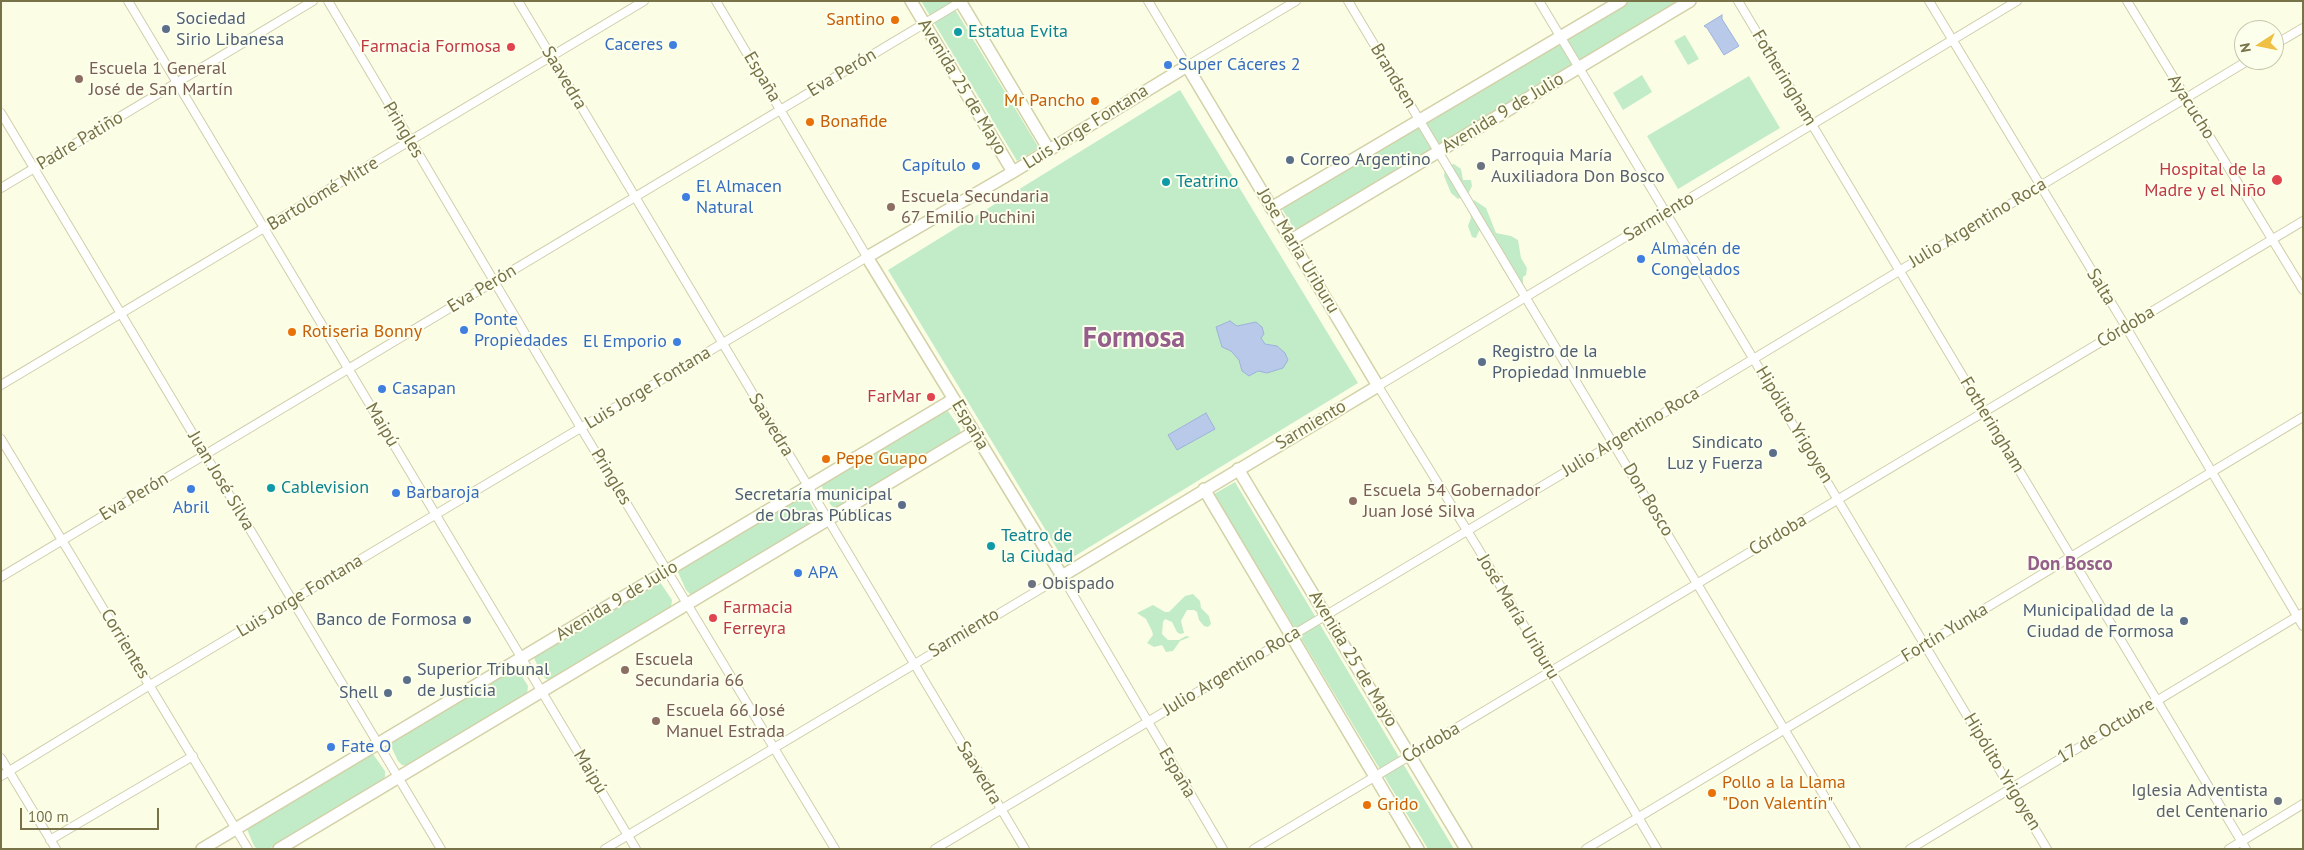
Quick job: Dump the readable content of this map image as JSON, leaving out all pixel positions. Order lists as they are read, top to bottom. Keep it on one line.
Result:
{"streets":{"main road":["España","Avenida 25 de Mayo","Avenida 9 de Julio","Luis Jorge Fontana","Sarmiento","Jose Maria Uriburu"],"street":["Eva Perón","Brandsen","Saavedra","Fotheringham","Ayacucho","Pringles","Padre Patiño","Bartolomé Mitre","Julio Argentino Roca","Salta","Córdoba","Maipú","Hipólito Yrigoyen","Juan José Silva","Don Bosco","José María Uriburu","Fortín Yunka","Corrientes","17 de Octubre"]},"crossings":[["Eva Perón","España"],["Eva Perón","Saavedra"],["Eva Perón","Avenida 25 de Mayo"],["Eva Perón","Pringles"],["Eva Perón","Maipú"],["Eva Perón","Juan José Silva"],["Eva Perón","Corrientes"],["Brandsen","Avenida 9 de Julio"],["Brandsen","Don Bosco"],["España","Avenida 9 de Julio"],["España","Luis Jorge Fontana"],["España","Sarmiento"],["España","Julio Argentino Roca"],["Saavedra","Avenida 9 de Julio"],["Saavedra","Luis Jorge Fontana"],["Saavedra","Bartolomé Mitre"],["Saavedra","Sarmiento"],["Saavedra","Julio Argentino Roca"],["Fotheringham","Sarmiento"],["Fotheringham","Julio Argentino Roca"],["Fotheringham","Córdoba"],["Fotheringham","Fortín Yunka"],["Fotheringham","17 de Octubre"],["Avenida 25 de Mayo","Luis Jorge Fontana"],["Avenida 25 de Mayo","Sarmiento"],["Avenida 25 de Mayo","Julio Argentino Roca"],["Avenida 25 de Mayo","Córdoba"],["Ayacucho","Julio Argentino Roca"],["Ayacucho","Córdoba"],["Avenida 9 de Julio","Pringles"],["Avenida 9 de Julio","Jose Maria Uriburu"],["Avenida 9 de Julio","Maipú"],["Avenida 9 de Julio","Hipólito Yrigoyen"],["Avenida 9 de Julio","Juan José Silva"],["Avenida 9 de Julio","Don Bosco"],["Avenida 9 de Julio","Corrientes"],["Luis Jorge Fontana","Pringles"],["Luis Jorge Fontana","Jose Maria Uriburu"],["Luis Jorge Fontana","Maipú"],["Luis Jorge Fontana","Juan José Silva"],["Luis Jorge Fontana","Corrientes"],["Pringles","Bartolomé Mitre"],["Pringles","Sarmiento"],["Padre Patiño","Maipú"],["Padre Patiño","Juan José Silva"],["Bartolomé Mitre","Maipú"],["Bartolomé Mitre","Juan José Silva"],["Sarmiento","Jose Maria Uriburu"],["Sarmiento","Salta"],["Sarmiento","Maipú"],["Sarmiento","Hipólito Yrigoyen"],["Sarmiento","Don Bosco"],["Sarmiento","José María Uriburu"],["Julio Argentino Roca","Salta"],["Julio Argentino Roca","Hipólito Yrigoyen"],["Julio Argentino Roca","Don Bosco"],["Julio Argentino Roca","José María Uriburu"],["Jose Maria Uriburu","José María Uriburu"],["Salta","Córdoba"],["Salta","Fortín Yunka"],["Salta","17 de Octubre"],["Córdoba","Hipólito Yrigoyen"],["Córdoba","Don Bosco"],["Córdoba","José María Uriburu"],["Hipólito Yrigoyen","Fortín Yunka"],["Hipólito Yrigoyen","17 de Octubre"],["Don Bosco","Fortín Yunka"],["José María Uriburu","Fortín Yunka"]],"districts":["Formosa","Don Bosco"],"places":["Santino","Sociedad Sirio Libanesa","Estatua Evita","Caceres","Farmacia Formosa","Super Cáceres 2","Escuela 1 General José de San Martín","Mr Pancho","Bonafide","Correo Argentino","Capítulo","Parroquia María Auxiliadora Don Bosco","Hospital de la Madre y el Niño","Teatrino","El Almacen Natural","Escuela Secundaria 67 Emilio Puchini","Almacén de Congelados","Ponte Propiedades","Rotiseria Bonny","El Emporio","Registro de la Propiedad Inmueble","Casapan","FarMar","Sindicato Luz y Fuerza","Pepe Guapo","Cablevision","Abril","Barbaroja","Escuela 54 Gobernador Juan José Silva","Secretaría municipal de Obras Públicas","Teatro de la Ciudad","APA","Obispado","Farmacia Ferreyra","Banco de Formosa","Municipalidad de la Ciudad de Formosa","Escuela Secundaria 66","Superior Tribunal de Justicia","Shell","Escuela 66 José Manuel Estrada","Fate O","Pollo a la Llama \"Don Valentín\"","Iglesia Adventista del Centenario","Grido"],"scale_bar":"100 m","north":"left"}
